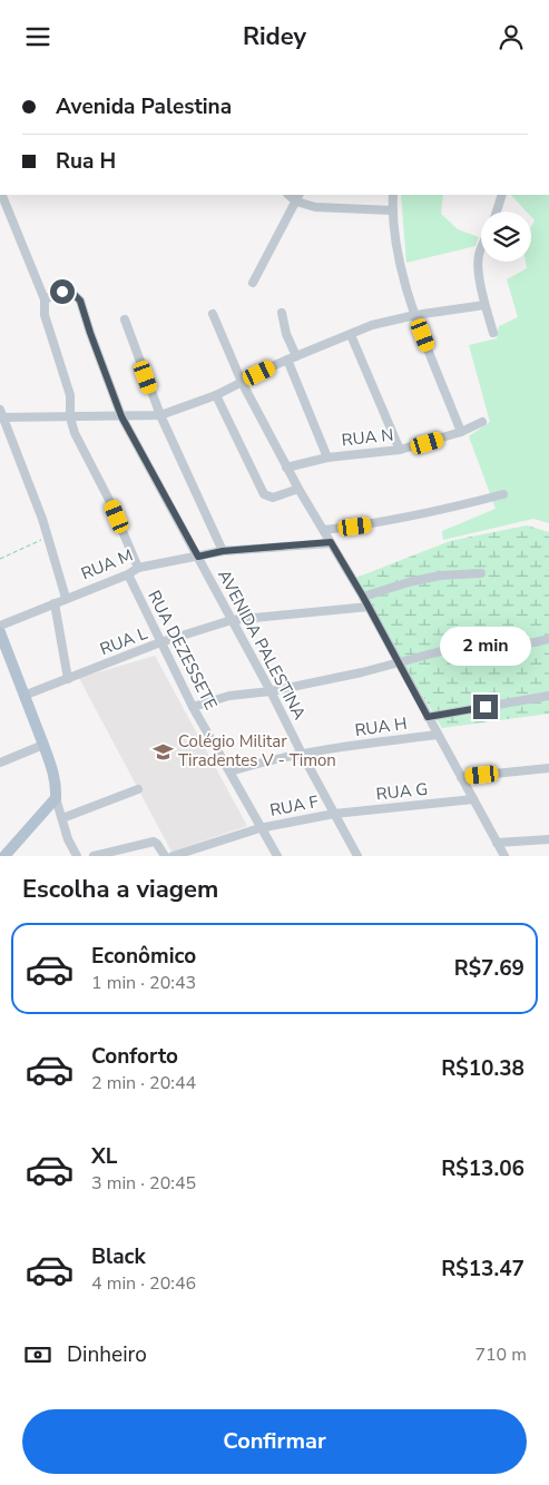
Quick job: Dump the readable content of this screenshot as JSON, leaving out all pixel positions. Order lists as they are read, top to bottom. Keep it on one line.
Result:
{"streets":{"street":["RUA N","RUA M","RUA L","AVENIDA PALESTINA","RUA DEZESSETE","RUA H","RUA G","RUA F"]},"crossings":[["RUA M","AVENIDA PALESTINA"],["RUA M","RUA DEZESSETE"],["RUA L","AVENIDA PALESTINA"],["RUA L","RUA DEZESSETE"],["AVENIDA PALESTINA","RUA H"],["AVENIDA PALESTINA","RUA G"],["AVENIDA PALESTINA","RUA F"],["RUA DEZESSETE","RUA H"],["RUA DEZESSETE","RUA F"],["RUA G","RUA F"]],"places":{"school or university":["Colégio Militar Tiradentes V - Timon"]},"page":{"header":"Ridey","banner":["Avenida Palestina","Rua H"],"bubble":"2 min","heading":"Escolha a viagem","list":[{"name":"Econômico","note":"1 min · 20:43","value":"R$7.69"},{"name":"Conforto","note":"2 min · 20:44","value":"R$10.38"},{"name":"XL","note":"3 min · 20:45","value":"R$13.06"},{"name":"Black","note":"4 min · 20:46","value":"R$13.47"}],"pay":["Dinheiro","710 m"],"buttons":"Confirmar"}}
